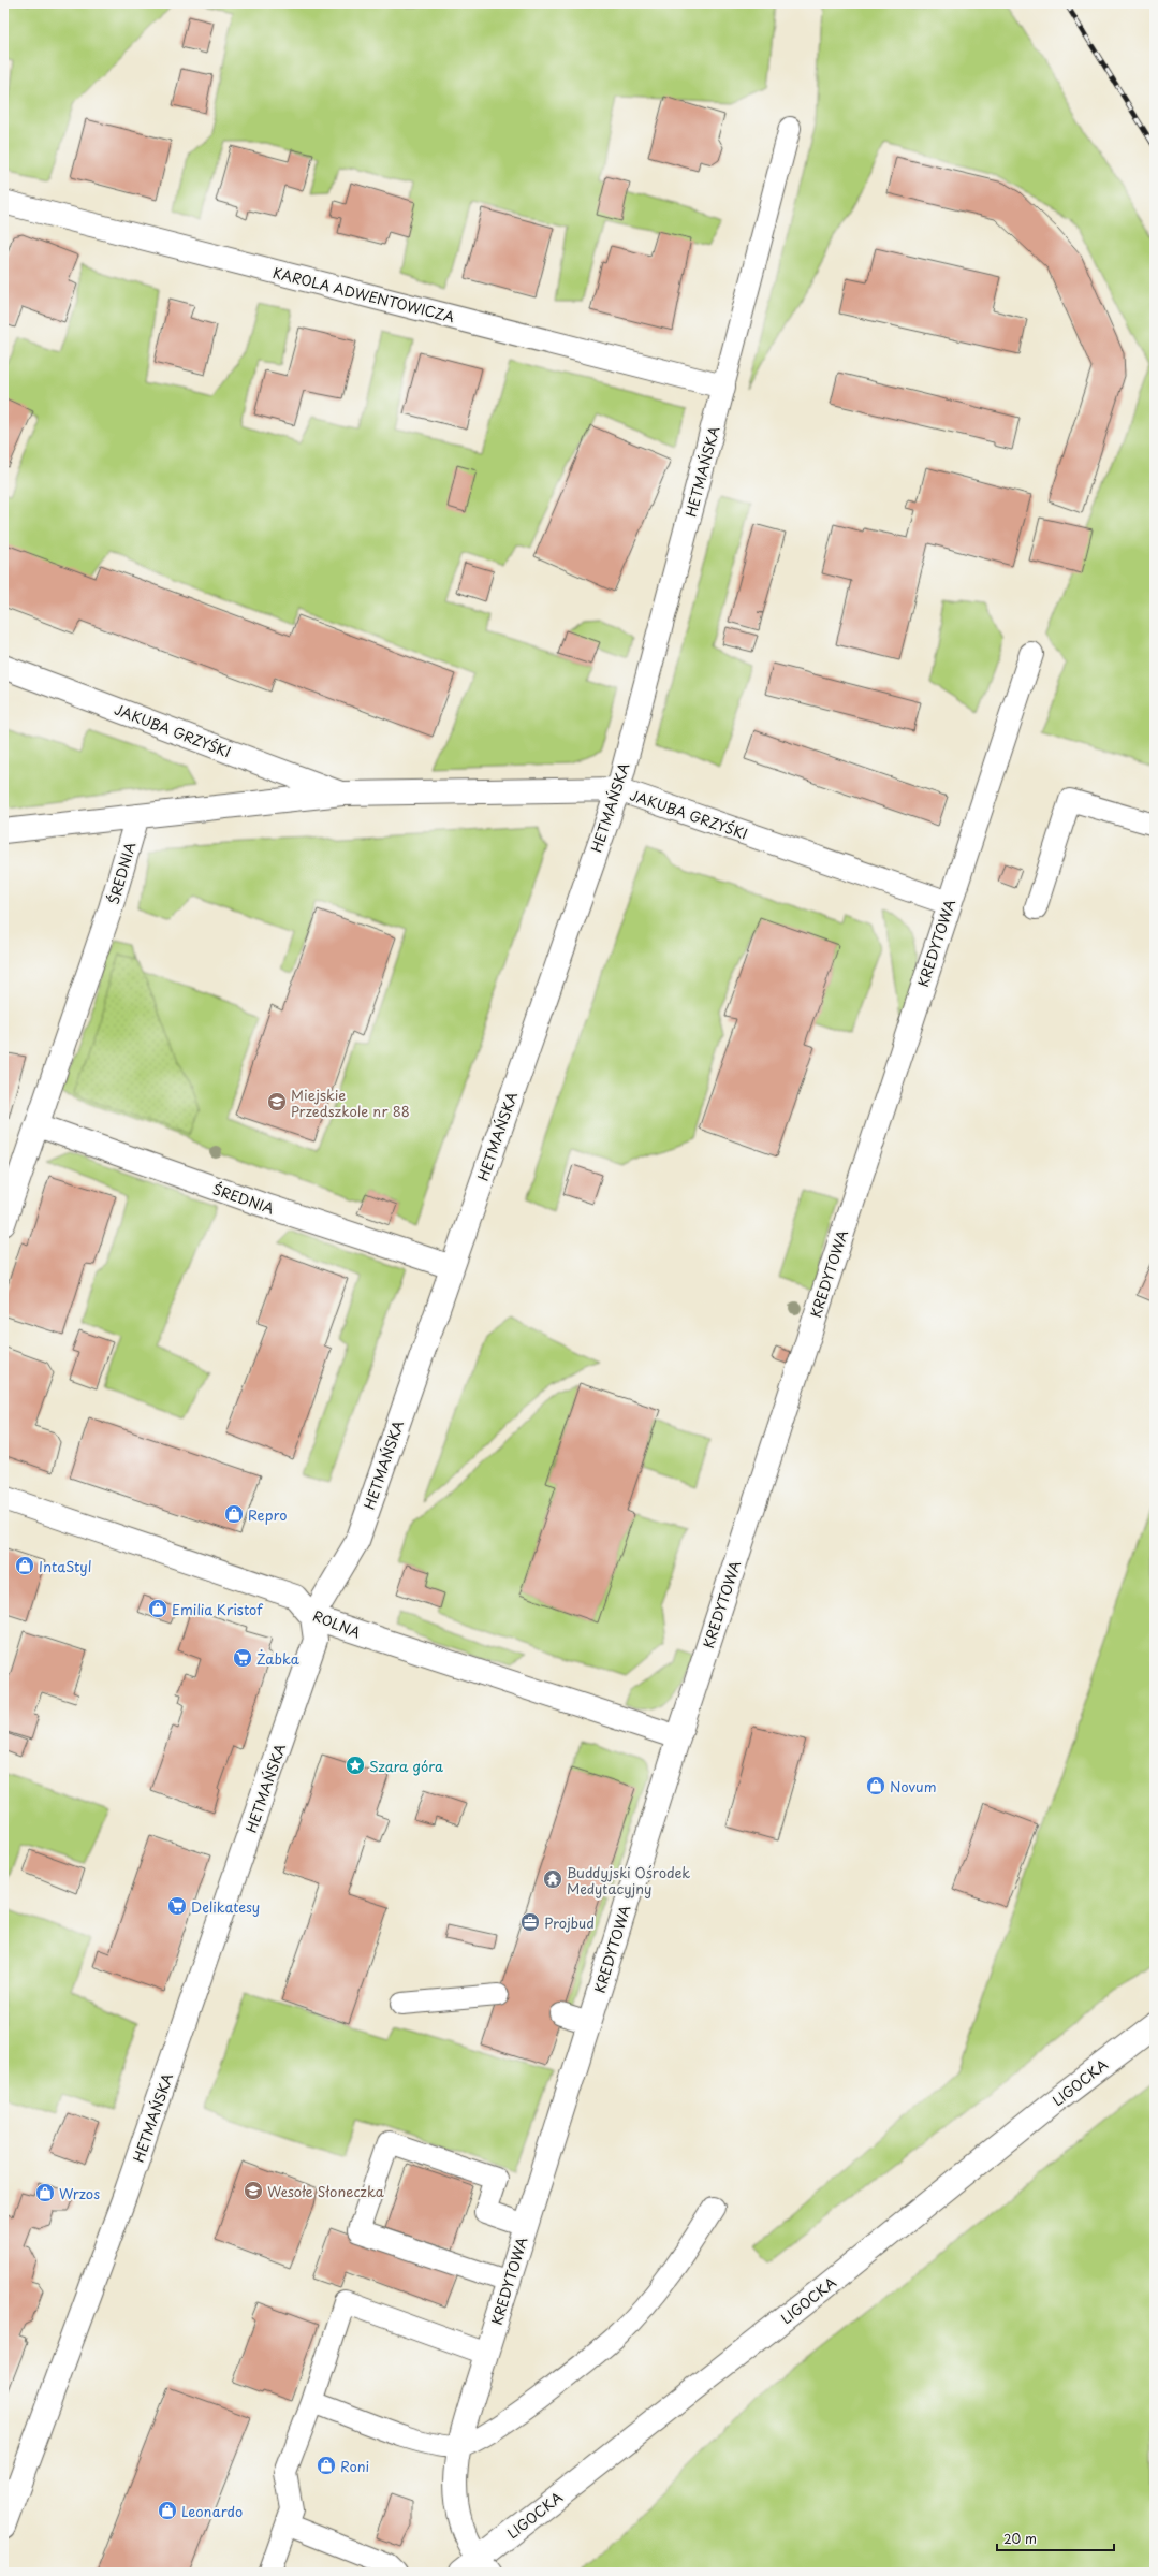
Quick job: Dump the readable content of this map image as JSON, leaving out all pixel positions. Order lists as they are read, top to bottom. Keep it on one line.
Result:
{"streets":{"street":["KAROLA ADWENTOWICZA","HETMAŃSKA","JAKUBA GRZYŚKI","ŚREDNIA","KREDYTOWA","ROLNA","LIGOCKA"]},"crossings":[["KAROLA ADWENTOWICZA","HETMAŃSKA"],["HETMAŃSKA","JAKUBA GRZYŚKI"],["HETMAŃSKA","ŚREDNIA"],["HETMAŃSKA","ROLNA"],["JAKUBA GRZYŚKI","ŚREDNIA"],["JAKUBA GRZYŚKI","KREDYTOWA"],["KREDYTOWA","ROLNA"],["KREDYTOWA","LIGOCKA"]],"places":{"school or university":["Miejskie Przedszkole nr 88","Wesołe Słoneczka"],"shop":["Repro","IntaStyl","Emilia Kristof","Novum","Wrzos","Roni","Leonardo"],"supermarket":["Żabka","Delikatesy"],"place":["Szara góra"],"temple":["Buddyjski Ośrodek Medytacyjny"],"office":["Projbud"]},"scale_bar":"20 m"}
